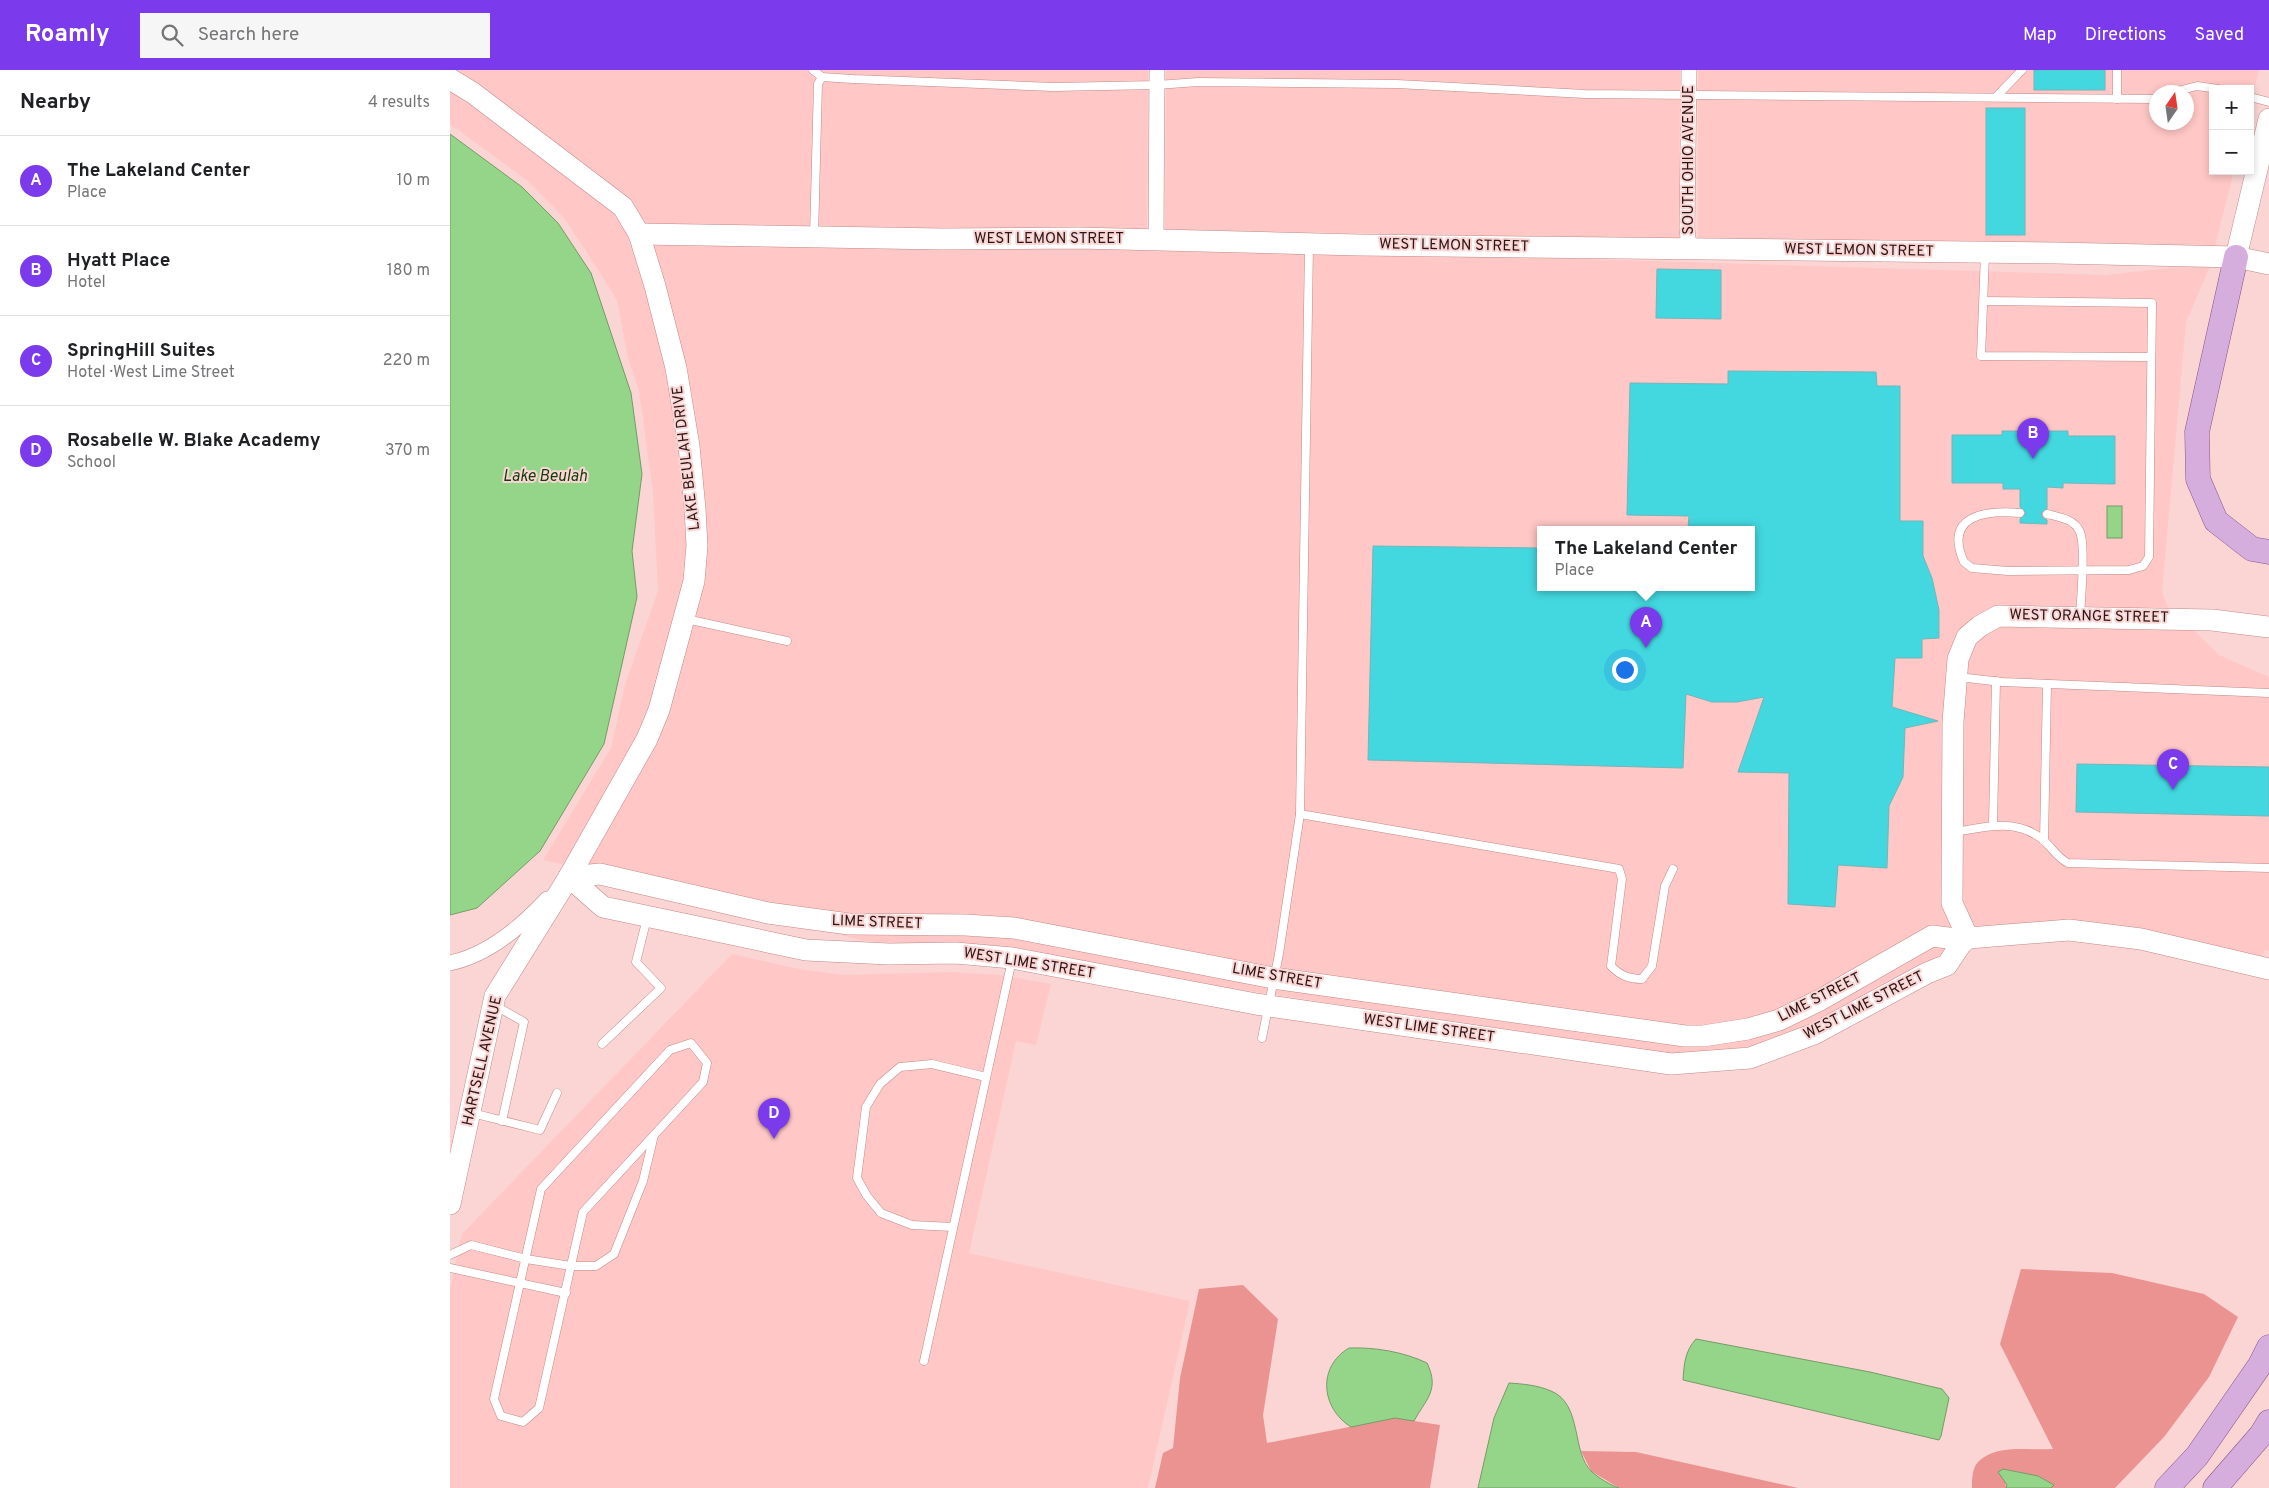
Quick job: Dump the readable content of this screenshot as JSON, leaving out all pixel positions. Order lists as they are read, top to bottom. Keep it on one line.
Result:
{"streets":{"street":["SOUTH OHIO AVENUE","WEST LEMON STREET","LAKE BEULAH DRIVE","WEST ORANGE STREET","LIME STREET","WEST LIME STREET","HARTSELL AVENUE"]},"crossings":[["SOUTH OHIO AVENUE","WEST LEMON STREET"],["WEST LEMON STREET","LAKE BEULAH DRIVE"],["LAKE BEULAH DRIVE","LIME STREET"],["LAKE BEULAH DRIVE","WEST LIME STREET"],["LAKE BEULAH DRIVE","HARTSELL AVENUE"],["WEST ORANGE STREET","LIME STREET"],["WEST ORANGE STREET","WEST LIME STREET"],["LIME STREET","WEST LIME STREET"],["LIME STREET","HARTSELL AVENUE"],["WEST LIME STREET","HARTSELL AVENUE"]],"water":["Lake Beulah"],"north":"top","page":{"header":"Roamly","search":"Search here","nav":["Map","Directions","Saved"],"heading":["Nearby","4 results"],"map_buttons":["+","−"],"list":[{"mark":"A","name":"The Lakeland Center","note":"Place","value":"10 m"},{"mark":"B","name":"Hyatt Place","note":"Hotel","value":"180 m"},{"mark":"C","name":"SpringHill Suites","note":"Hotel · West Lime Street","value":"220 m"},{"mark":"D","name":"Rosabelle W. Blake Academy","note":"School","value":"370 m"}],"pins":["B","A","C","D"],"popup":["The Lakeland Center","Place"]}}
